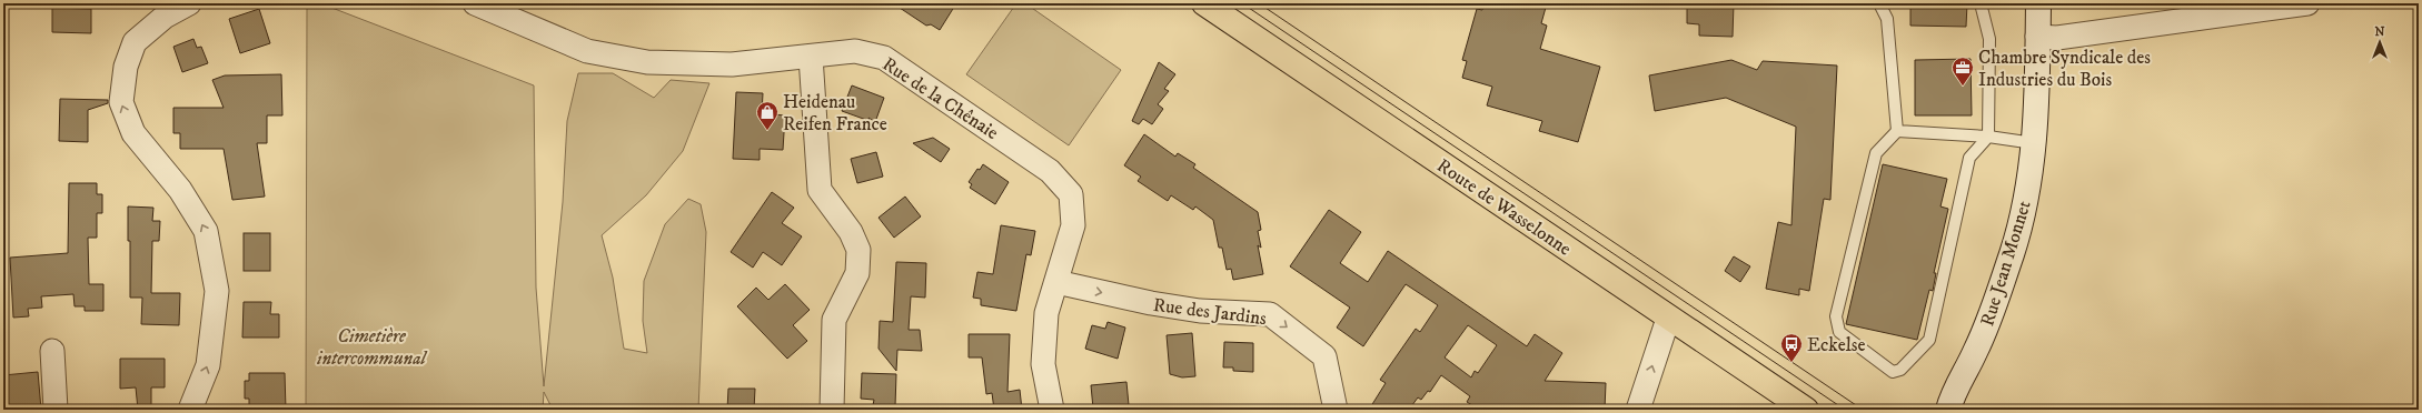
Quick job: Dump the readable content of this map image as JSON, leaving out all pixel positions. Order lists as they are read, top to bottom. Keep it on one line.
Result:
{"streets":{"main road":["Route de Wasselonne"],"street":["Rue de la Chênaie","Rue Jean Monnet","Rue des Jardins"]},"crossings":[["Rue de la Chênaie","Rue des Jardins"]],"one_way":["Rue des Jardins"],"parks":["Cimetière intercommunal"],"places":{"office":["Chambre Syndicale des Industries du Bois"],"shop":["Heidenau Reifen France"],"bus stop":["Eckelse"]},"north":"top"}
